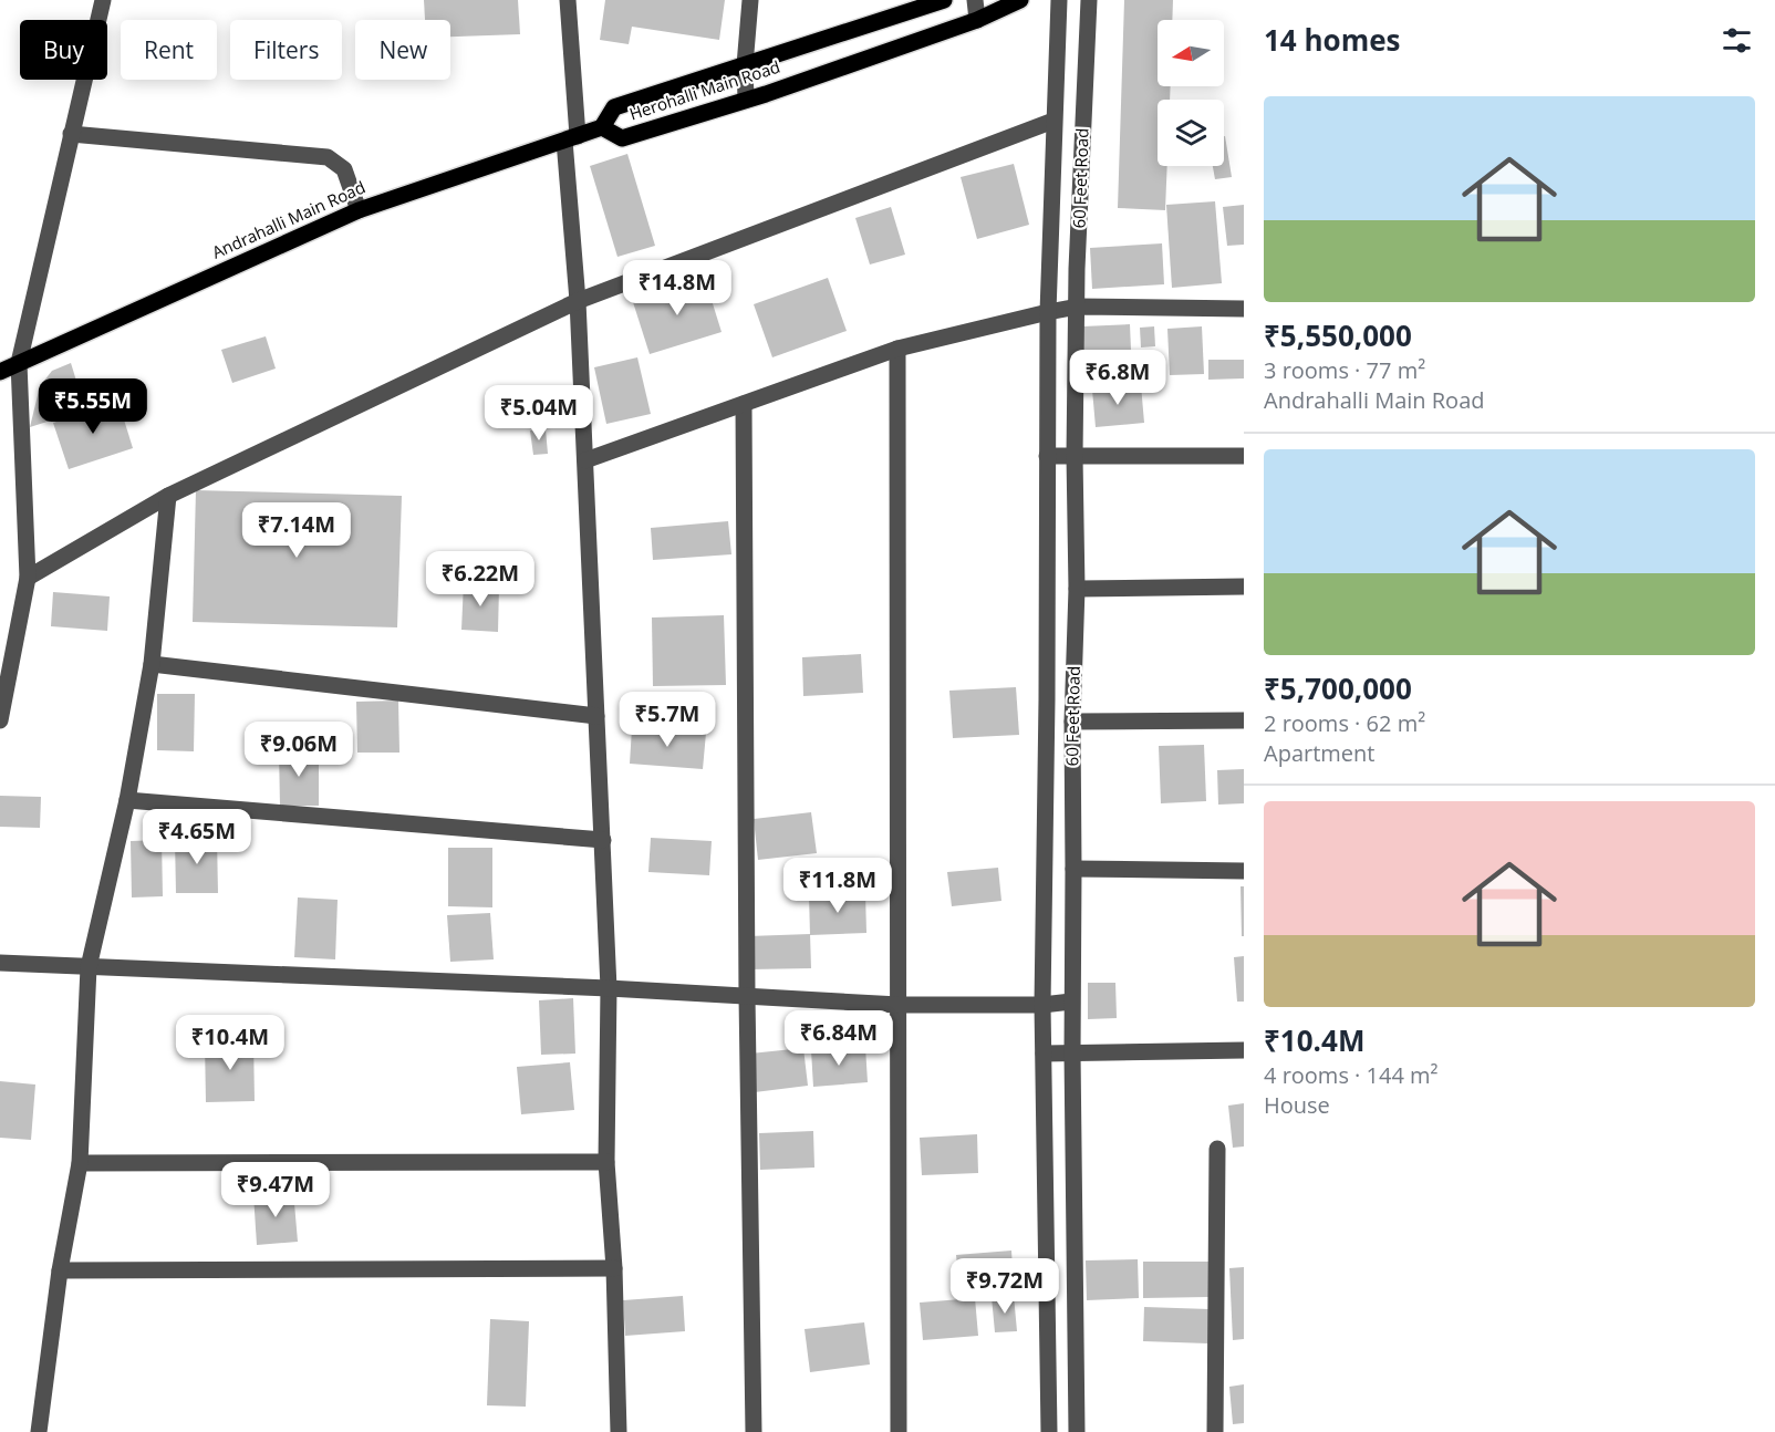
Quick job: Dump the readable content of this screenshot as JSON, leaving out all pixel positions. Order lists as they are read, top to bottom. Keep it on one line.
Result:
{"streets":{"main road":["Herohalli Main Road","Andrahalli Main Road"],"street":["60 Feet Road"]},"crossings":[["Herohalli Main Road","Andrahalli Main Road"]],"north":"left","page":{"heading":"14 homes","chip":["Buy","Rent","Filters","New"],"list":[{"name":"₹5,550,000","note":"3 rooms · 77 m² · Andrahalli Main Road"},{"name":"₹5,700,000","note":"2 rooms · 62 m² · Apartment"},{"name":"₹10.4M","note":"4 rooms · 144 m² · House"}],"price":["₹14.8M","₹6.8M","₹5.55M","₹5.04M","₹7.14M","₹6.22M","₹5.7M","₹9.06M","₹4.65M","₹11.8M","₹6.84M","₹10.4M","₹9.47M","₹9.72M"]}}
